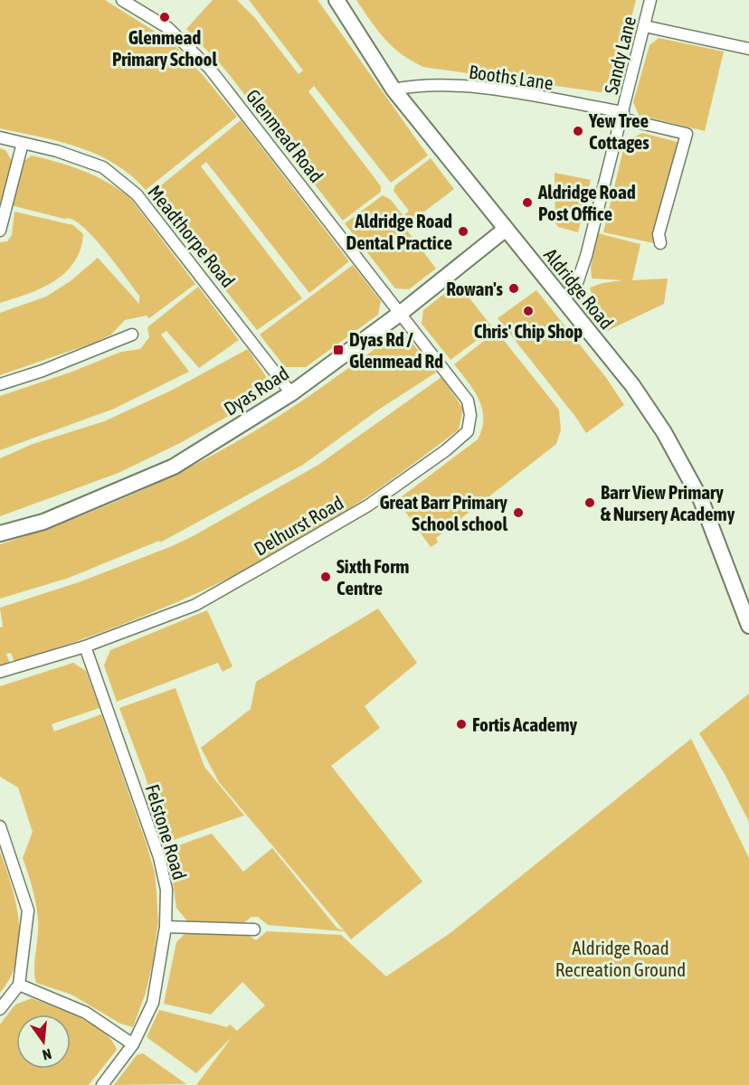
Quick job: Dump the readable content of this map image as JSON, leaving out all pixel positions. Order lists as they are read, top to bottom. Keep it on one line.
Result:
{"streets":{"street":["Sandy Lane","Booths Lane","Glenmead Road","Meadthorpe Road","Aldridge Road","Dyas Road","Delhurst Road","Felstone Road"]},"crossings":[["Sandy Lane","Booths Lane"],["Sandy Lane","Aldridge Road"],["Booths Lane","Aldridge Road"],["Glenmead Road","Dyas Road"],["Glenmead Road","Delhurst Road"],["Meadthorpe Road","Dyas Road"],["Aldridge Road","Dyas Road"],["Dyas Road","Delhurst Road"],["Delhurst Road","Felstone Road"]],"parks":["Aldridge Road Recreation Ground"],"places":{"other":["Glenmead Primary School","Yew Tree Cottages","Aldridge Road Post Office","Aldridge Road Dental Practice","Rowan's","Chris' Chip Shop","Barr View Primary & Nursery Academy","Great Barr Primary School school","Sixth Form Centre","Fortis Academy"],"transit":["Dyas Rd / Glenmead Rd"]},"north":"bottom"}
